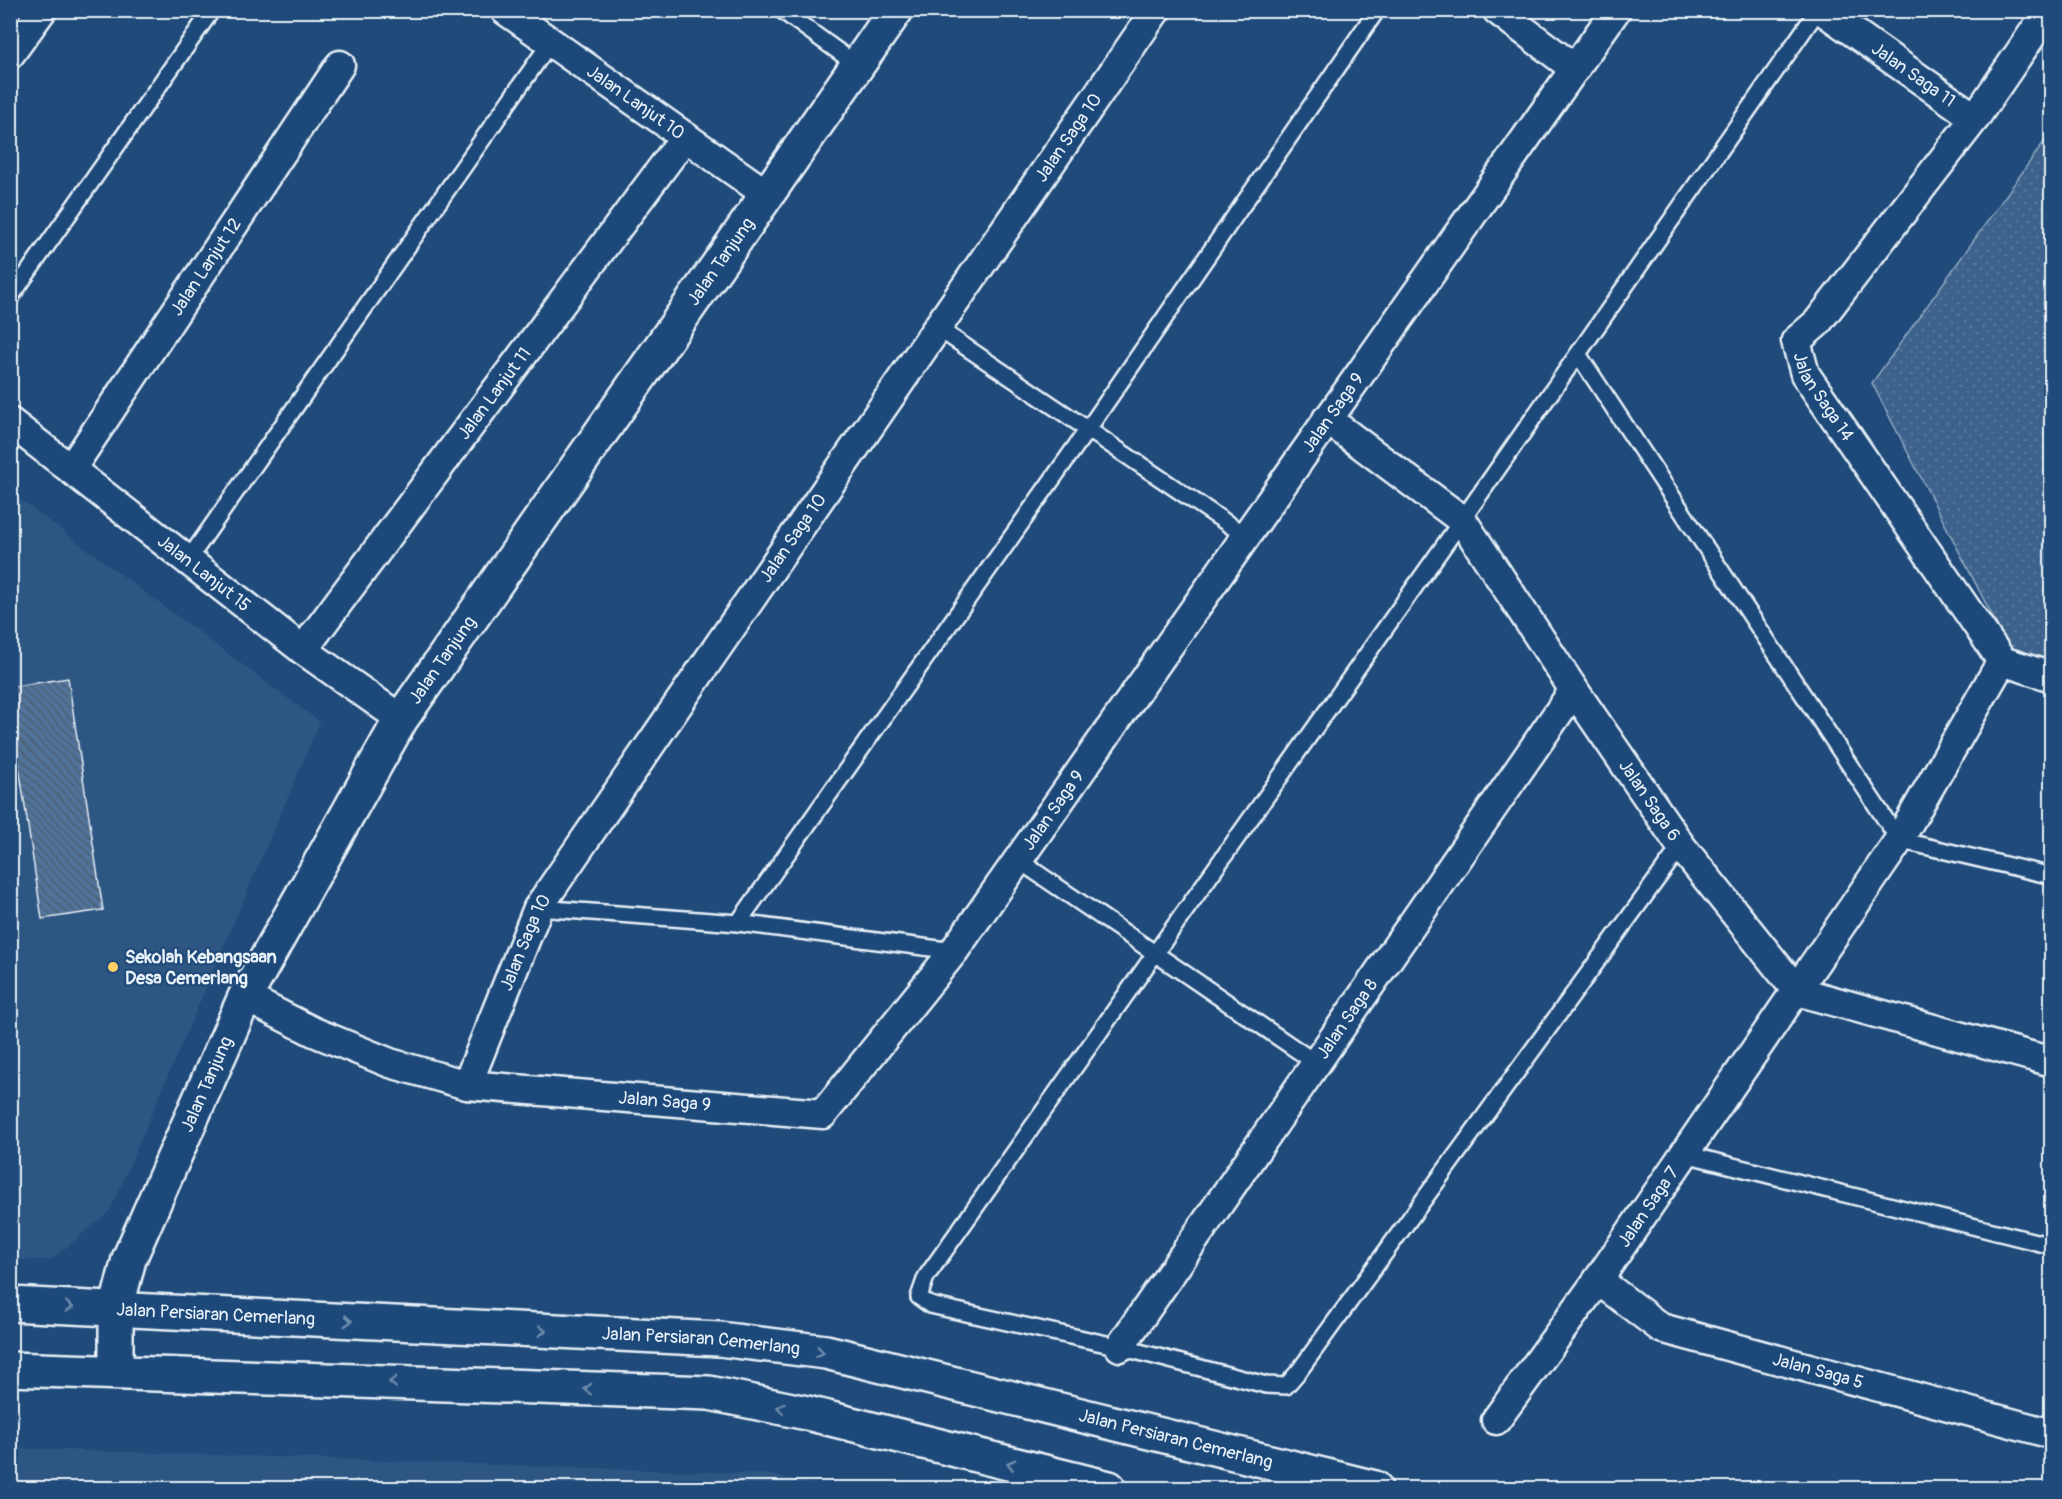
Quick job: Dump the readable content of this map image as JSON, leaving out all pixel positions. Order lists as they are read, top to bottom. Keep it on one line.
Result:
{"streets":{"main road":["Jalan Tanjung","Jalan Persiaran Cemerlang"],"street":["Jalan Saga 11","Jalan Lanjut 10","Jalan Saga 10","Jalan Lanjut 12","Jalan Lanjut 11","Jalan Saga 14","Jalan Saga 9","Jalan Lanjut 15","Jalan Saga 6","Jalan Saga 8","Jalan Saga 7","Jalan Saga 5"]},"crossings":[["Jalan Saga 11","Jalan Saga 14"],["Jalan Lanjut 10","Jalan Tanjung"],["Jalan Lanjut 10","Jalan Lanjut 11"],["Jalan Saga 10","Jalan Saga 9"],["Jalan Tanjung","Jalan Saga 9"],["Jalan Tanjung","Jalan Lanjut 15"],["Jalan Tanjung","Jalan Persiaran Cemerlang"],["Jalan Lanjut 12","Jalan Lanjut 15"],["Jalan Lanjut 11","Jalan Lanjut 15"],["Jalan Saga 14","Jalan Saga 7"],["Jalan Saga 9","Jalan Saga 6"],["Jalan Saga 6","Jalan Saga 8"],["Jalan Saga 6","Jalan Saga 7"],["Jalan Saga 7","Jalan Saga 5"]],"places":["Sekolah Kebangsaan Desa Cemerlang"]}
